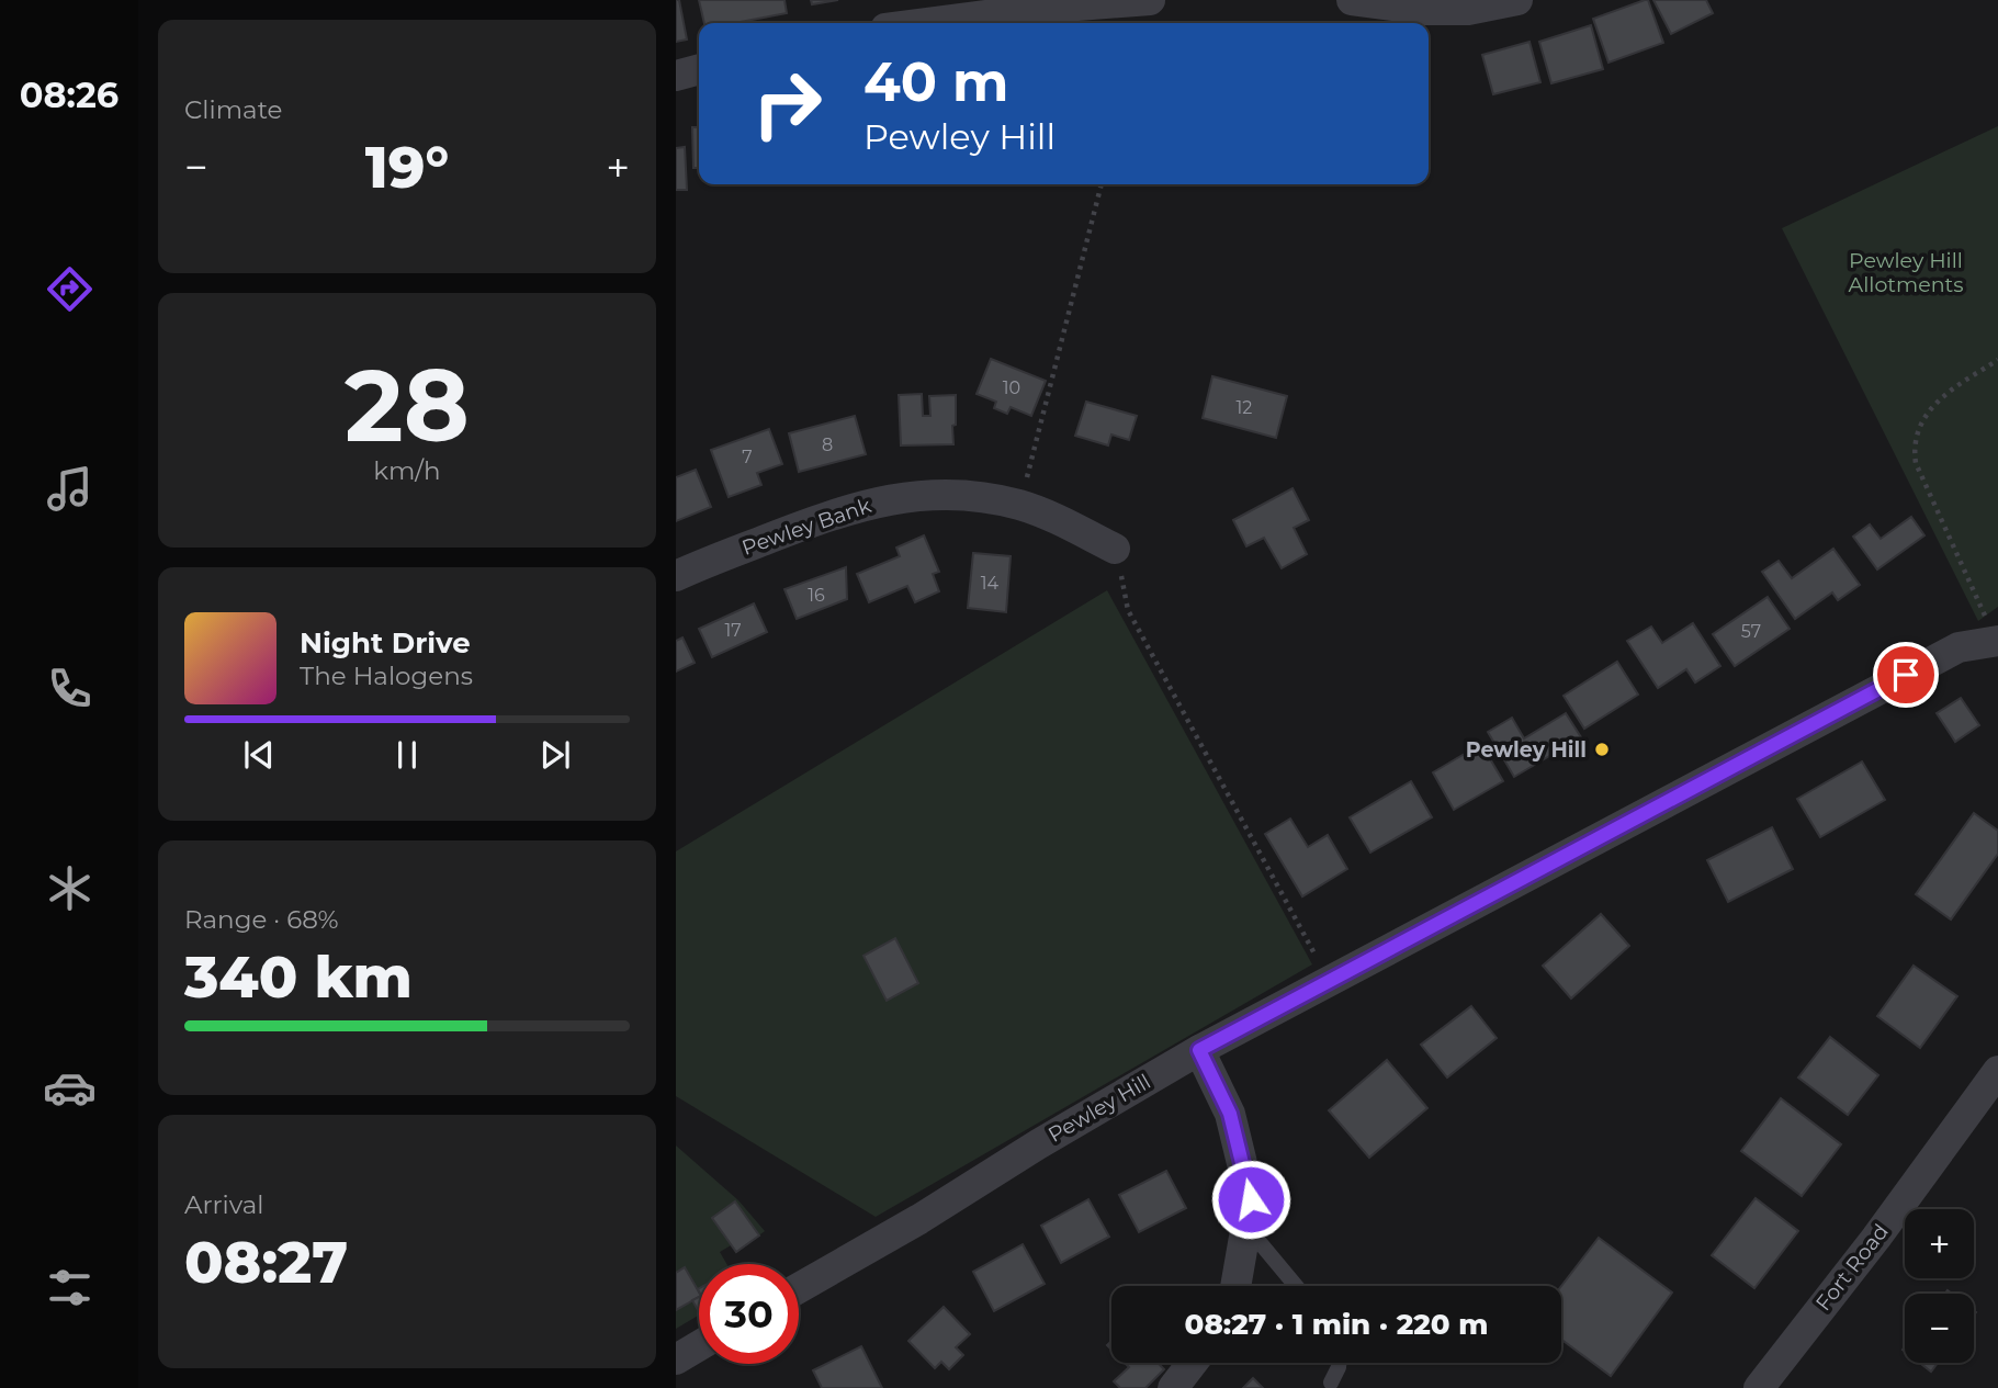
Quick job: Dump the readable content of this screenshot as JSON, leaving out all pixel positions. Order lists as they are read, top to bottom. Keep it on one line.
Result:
{"streets":{"street":["Pewley Bank","Pewley Hill","Fort Road"]},"parks":["Pewley Hill Allotments"],"places":["Pewley Hill"],"house_numbers":["10","12","8","7","14","16","17","57"],"page":{"tabs":"08:26","tile":["Climate",["28","km/h"],["Range · 68%","340 km"],["Arrival","08:27"]],"turn":["40 m","Pewley Hill"],"heat":["−","19°","+"],"song":["Night Drive","The Halogens"],"map_buttons":["+","−"],"limit":"30","trip":"08:27 · 1 min · 220 m"}}
